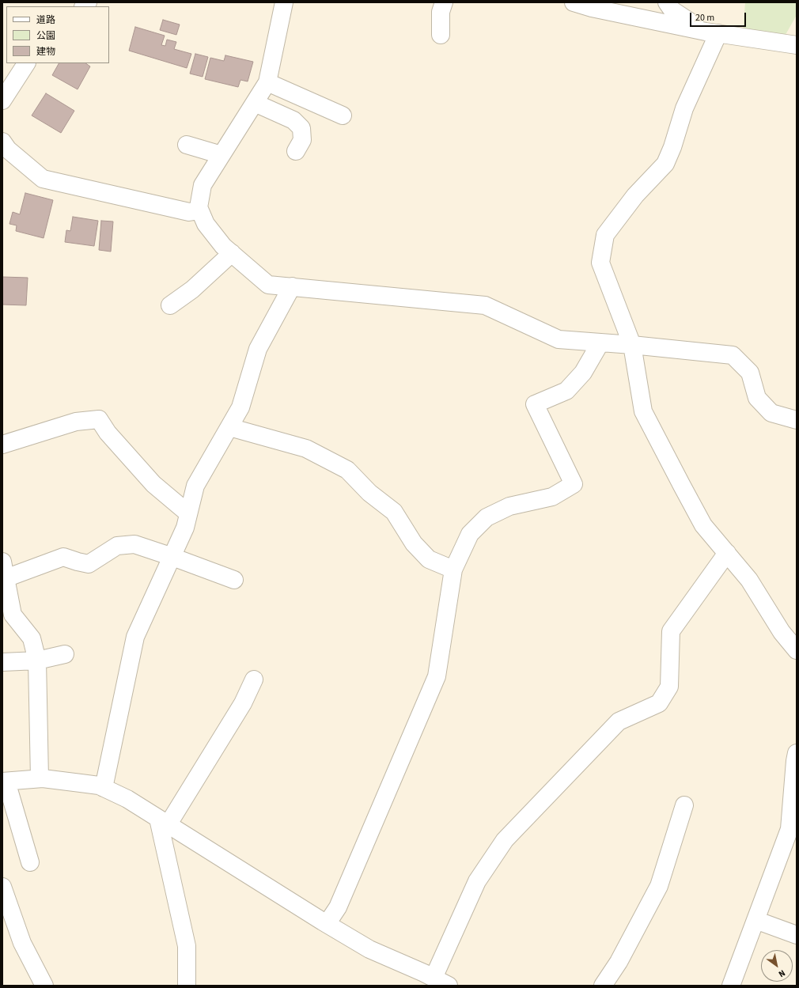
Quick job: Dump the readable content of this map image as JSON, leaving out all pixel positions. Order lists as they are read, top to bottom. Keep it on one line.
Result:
{"legend":["道路","公園","建物"],"scale_bar":"20 m","north":"bottom right"}
